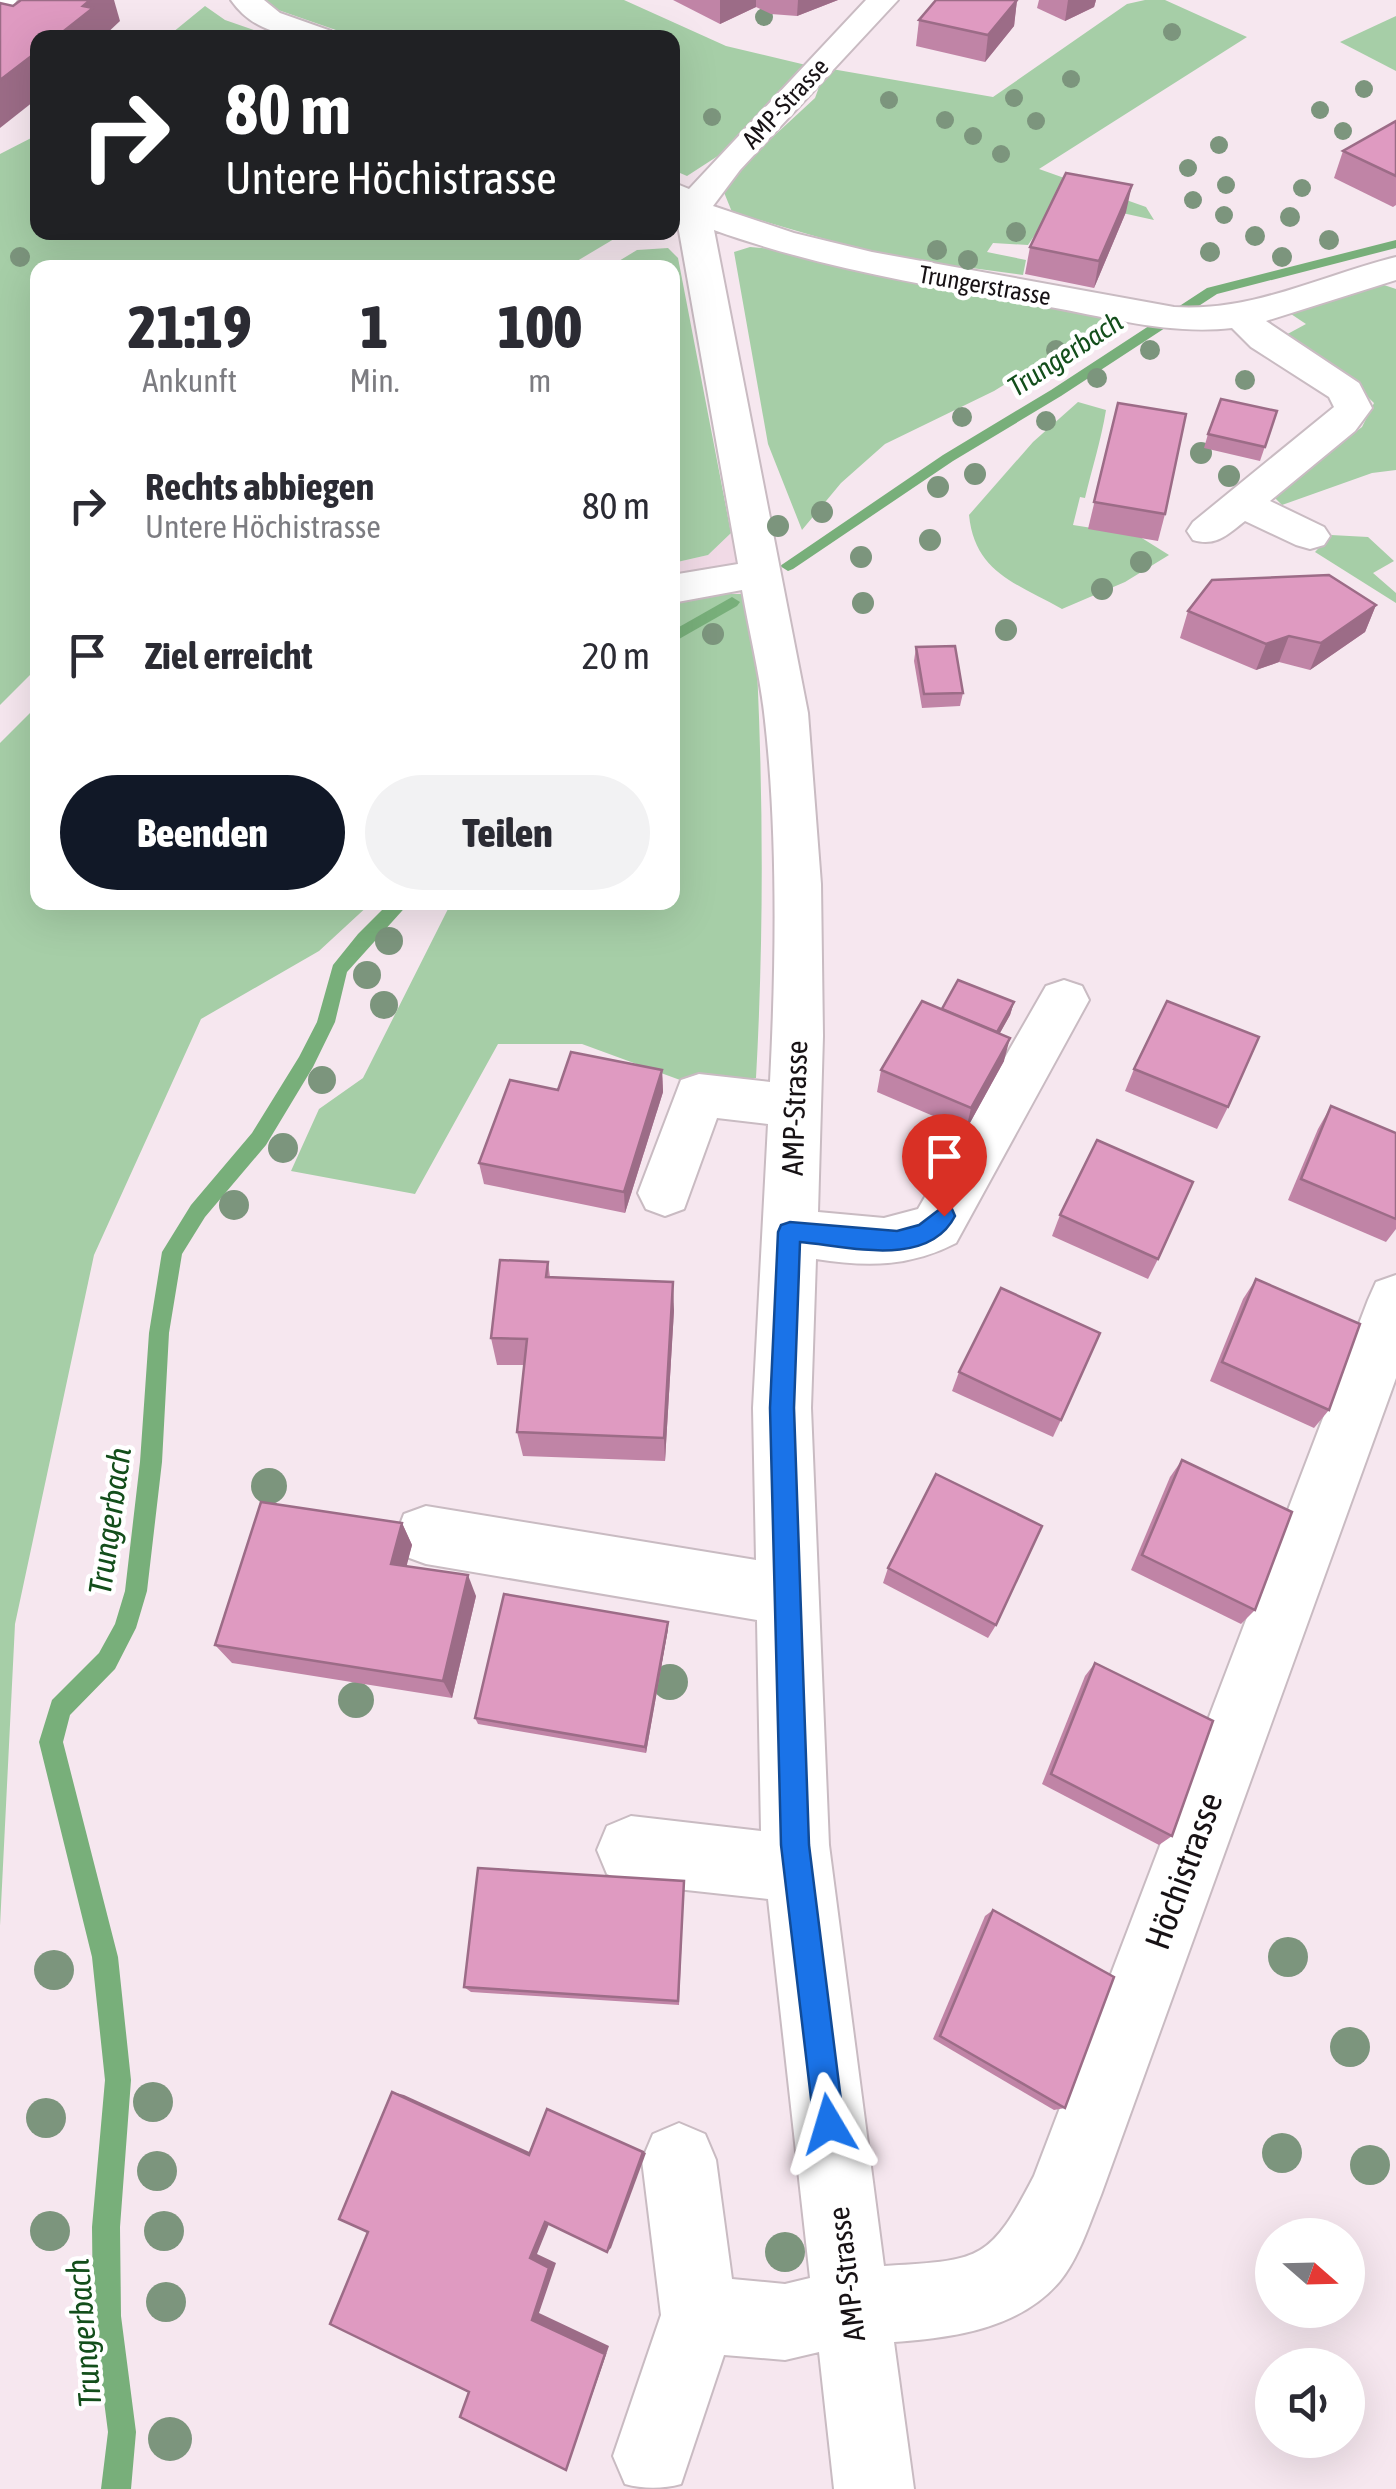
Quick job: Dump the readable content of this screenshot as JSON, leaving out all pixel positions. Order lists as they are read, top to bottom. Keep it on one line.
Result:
{"streets":{"street":["AMP-Strasse","Trungerstrasse","Höchistrasse"]},"crossings":[["AMP-Strasse","Trungerstrasse"],["AMP-Strasse","Höchistrasse"]],"water":["Trungerbach"],"north":"right","page":{"turn":["80 m","Untere Höchistrasse"],"eta":["21:19","Ankunft","1","Min.","100","m"],"list":[{"name":"Rechts abbiegen","note":"Untere Höchistrasse","value":"80 m"},{"name":"Ziel erreicht","value":"20 m"}],"buttons":["Beenden","Teilen"]}}
